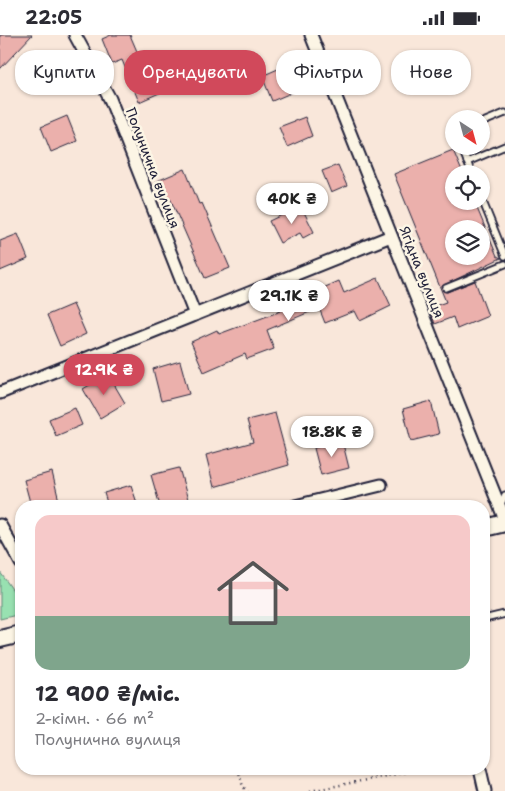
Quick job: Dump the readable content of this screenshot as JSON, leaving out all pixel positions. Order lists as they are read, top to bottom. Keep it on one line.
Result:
{"streets":{"street":["Полунична вулиця","Ягідна вулиця"]},"north":"bottom right","page":{"status":"22:05","chip":["Купити","Орендувати","Фільтри","Нове"],"price":["40K ₴","29.1K ₴","12.9K ₴","18.8K ₴"],"list":[{"name":"12 900 ₴/міс.","note":"2-кімн. · 66 m² · Полунична вулиця"}]}}
